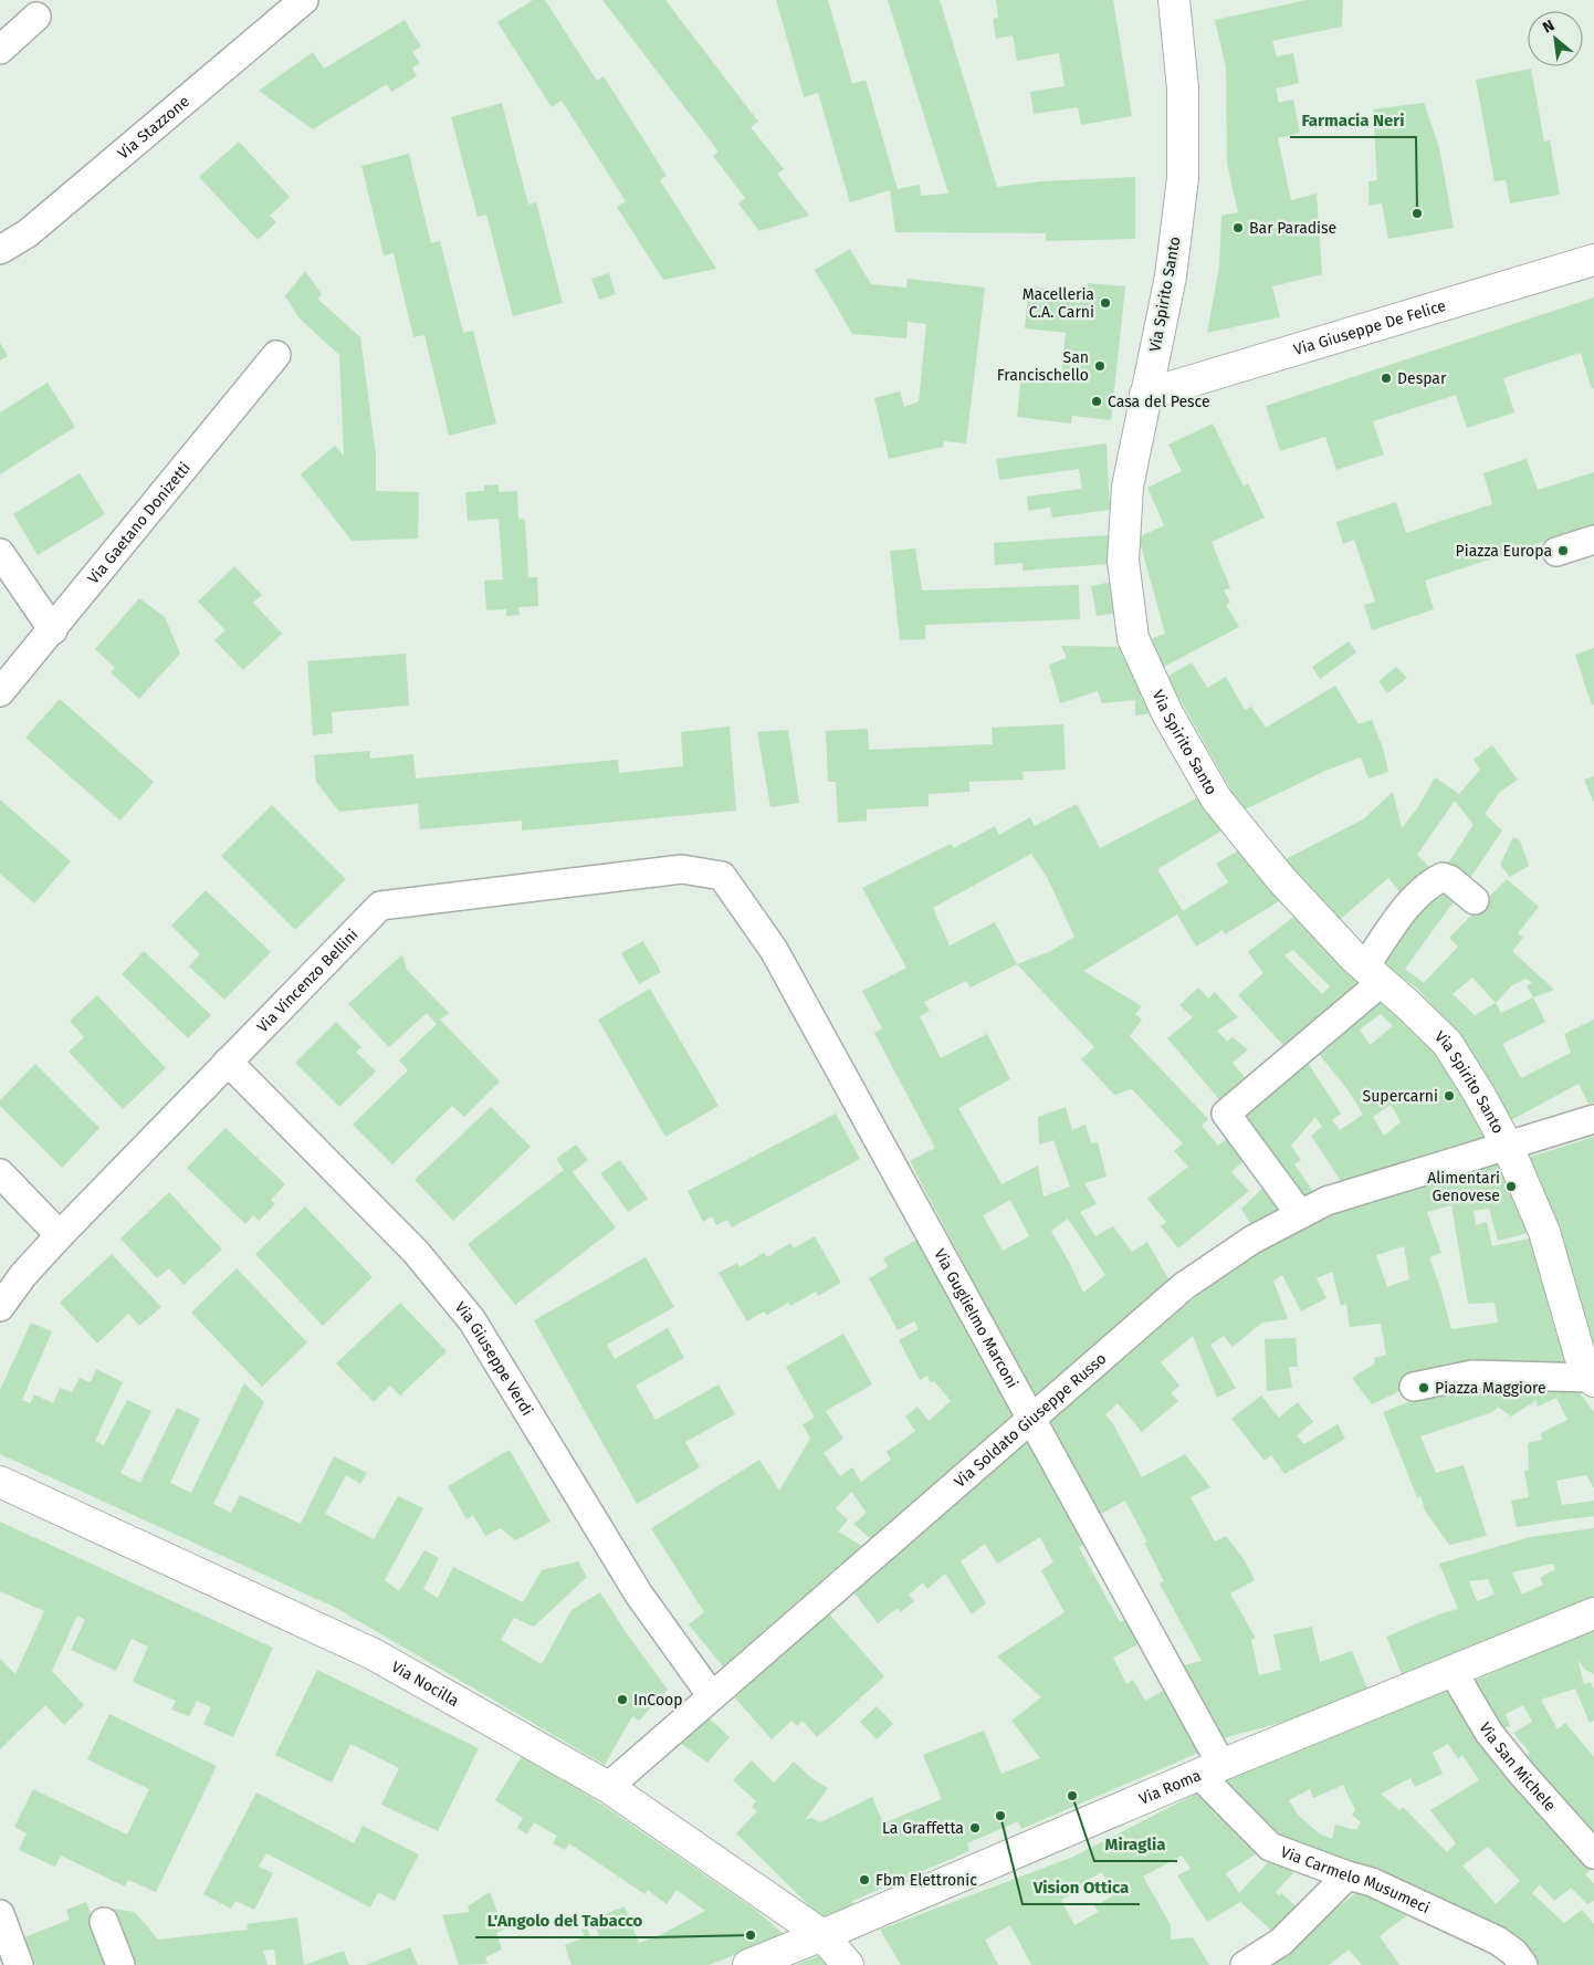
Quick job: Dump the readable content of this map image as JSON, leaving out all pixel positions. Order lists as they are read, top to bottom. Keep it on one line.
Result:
{"streets":{"street":["Via Stazzone","Via Spirito Santo","Via Giuseppe De Felice","Via Gaetano Donizetti","Via Vincenzo Bellini","Via Guglielmo Marconi","Via Giuseppe Verdi","Via Soldato Giuseppe Russo","Via Nocilla","Via San Michele","Via Roma","Via Carmelo Musumeci"]},"crossings":[["Via Spirito Santo","Via Giuseppe De Felice"],["Via Spirito Santo","Via Soldato Giuseppe Russo"],["Via Vincenzo Bellini","Via Guglielmo Marconi"],["Via Vincenzo Bellini","Via Giuseppe Verdi"],["Via Guglielmo Marconi","Via Soldato Giuseppe Russo"],["Via Guglielmo Marconi","Via Roma"],["Via Guglielmo Marconi","Via Carmelo Musumeci"],["Via Giuseppe Verdi","Via Soldato Giuseppe Russo"],["Via Soldato Giuseppe Russo","Via Nocilla"],["Via Nocilla","Via Roma"],["Via San Michele","Via Roma"],["Via Roma","Via Carmelo Musumeci"]],"places":["Farmacia Neri","Bar Paradise","Macelleria C.A. Carni","San Francischello","Despar","Casa del Pesce","Piazza Europa","Supercarni","Alimentari Genovese","Piazza Maggiore","InCoop","Miraglia","Vision Ottica","La Graffetta","Fbm Elettronic","L'Angolo del Tabacco"],"north":"top left"}
